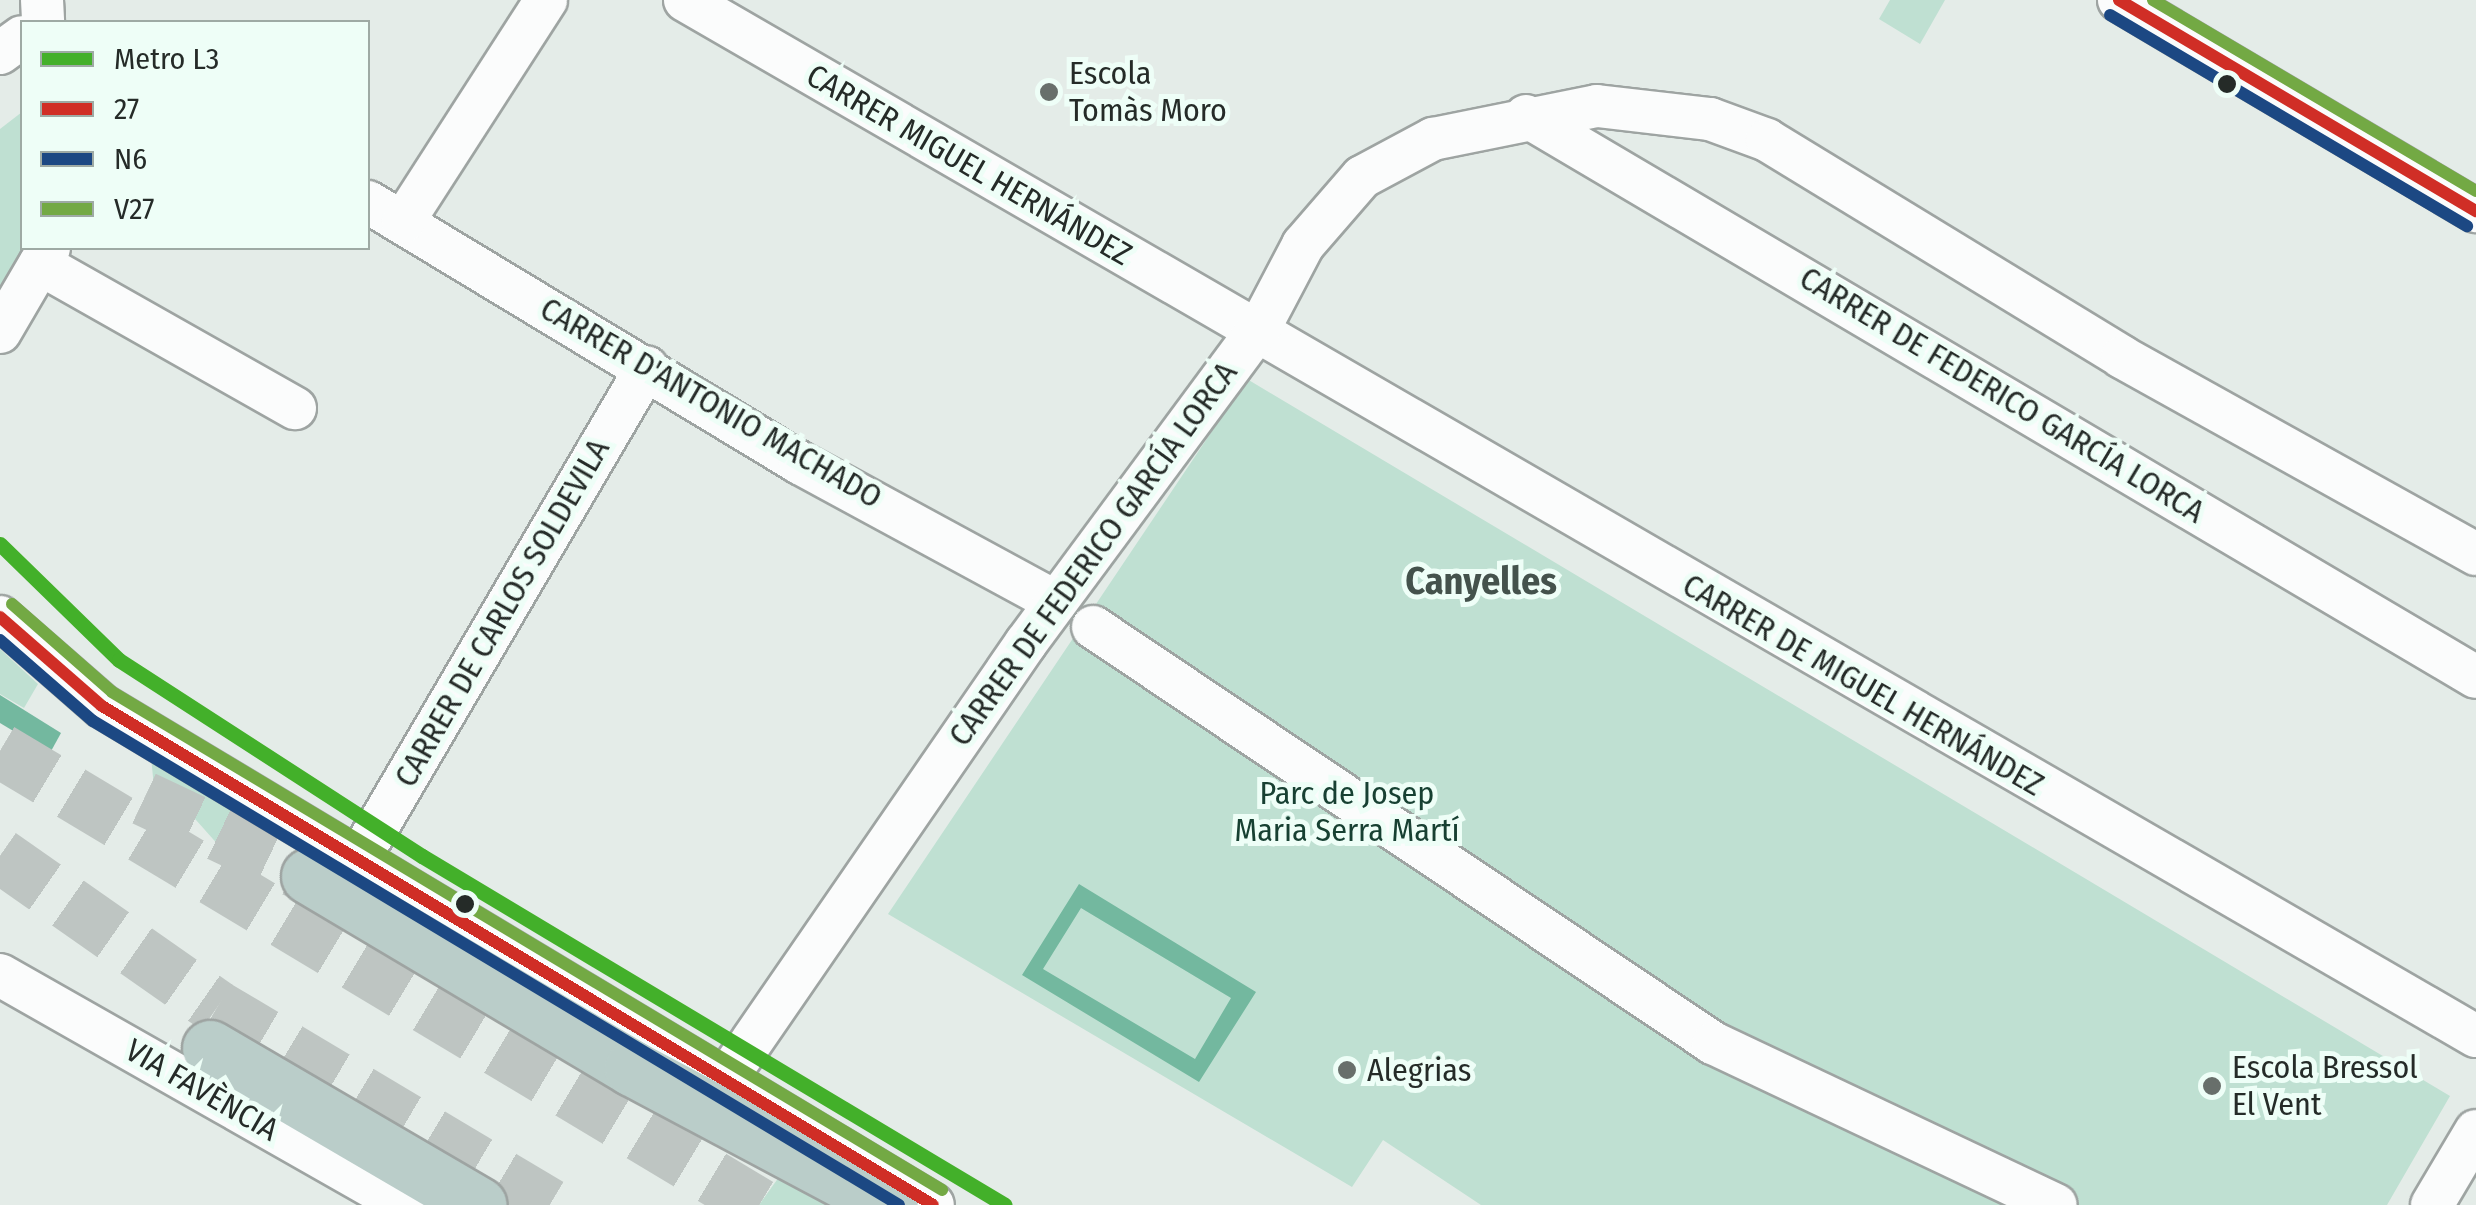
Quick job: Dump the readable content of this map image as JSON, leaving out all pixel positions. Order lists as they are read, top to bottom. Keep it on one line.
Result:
{"streets":{"street":["CARRER MIGUEL HERNÁNDEZ","CARRER DE FEDERICO GARCÍA LORCA","CARRER D'ANTONIO MACHADO","CARRER DE CARLOS SOLDEVILA","CARRER DE MIGUEL HERNÁNDEZ","VIA FAVÈNCIA"]},"crossings":[["CARRER MIGUEL HERNÁNDEZ","CARRER DE FEDERICO GARCÍA LORCA"],["CARRER MIGUEL HERNÁNDEZ","CARRER DE MIGUEL HERNÁNDEZ"],["CARRER DE FEDERICO GARCÍA LORCA","CARRER D'ANTONIO MACHADO"],["CARRER DE FEDERICO GARCÍA LORCA","CARRER DE MIGUEL HERNÁNDEZ"],["CARRER D'ANTONIO MACHADO","CARRER DE CARLOS SOLDEVILA"]],"districts":["Canyelles"],"parks":["Parc de Josep Maria Serra Martí"],"places":["Escola Tomàs Moro","Alegrias","Escola Bressol El Vent"],"lines":["transit line 27","transit line V27","transit line N6","metro line L3"],"legend":["Metro L3","27","N6","V27"]}
